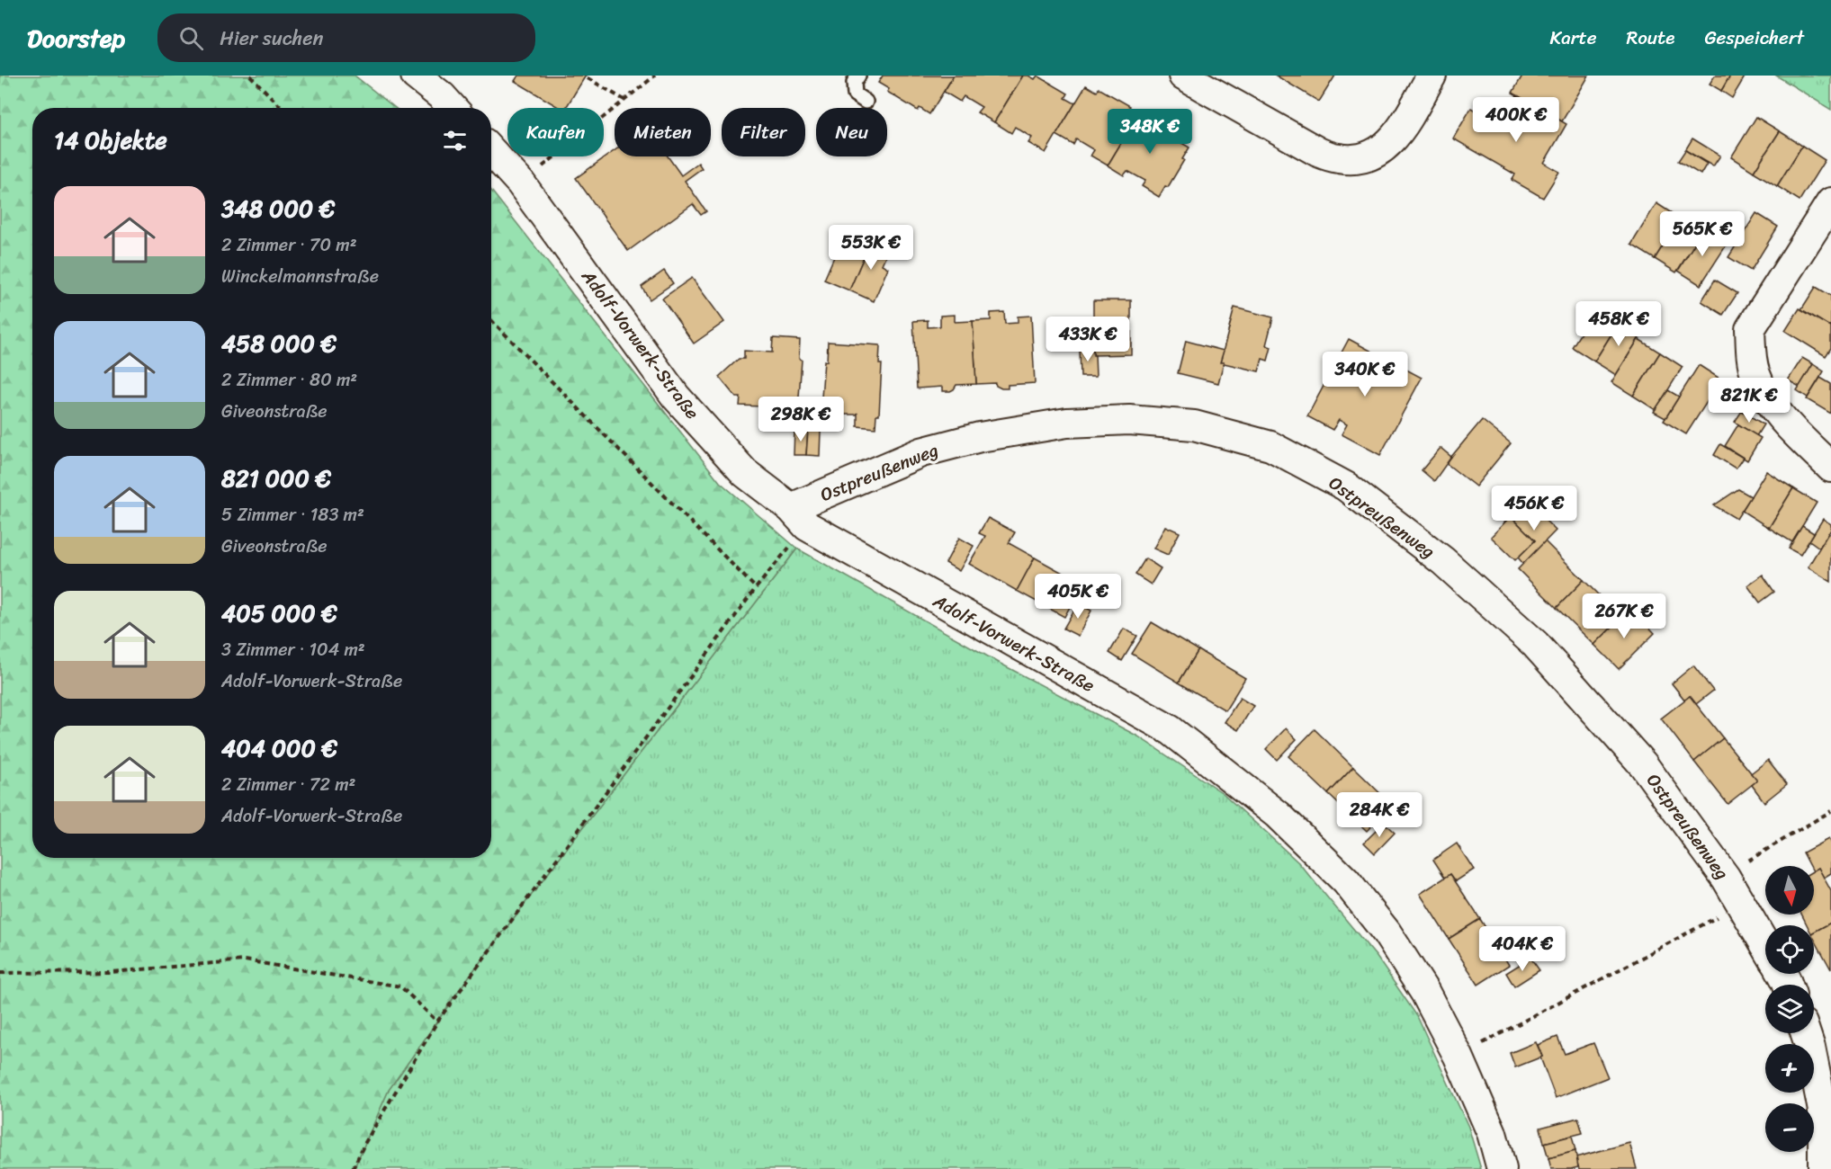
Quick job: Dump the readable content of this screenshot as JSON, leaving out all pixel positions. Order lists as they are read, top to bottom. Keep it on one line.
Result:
{"streets":{"street":["Adolf-Vorwerk-Straße","Ostpreußenweg"]},"crossings":[["Adolf-Vorwerk-Straße","Ostpreußenweg"]],"north":"bottom","page":{"header":"Doorstep","search":"Hier suchen","nav":["Karte","Route","Gespeichert"],"price":["400K €","348K €","565K €","553K €","458K €","433K €","340K €","821K €","298K €","456K €","405K €","267K €","284K €","404K €"],"chip":["Kaufen","Mieten","Filter","Neu"],"heading":"14 Objekte","list":[{"name":"348 000 €","note":"2 Zimmer · 70 m² · Winckelmannstraße"},{"name":"458 000 €","note":"2 Zimmer · 80 m² · Giveonstraße"},{"name":"821 000 €","note":"5 Zimmer · 183 m² · Giveonstraße"},{"name":"405 000 €","note":"3 Zimmer · 104 m² · Adolf-Vorwerk-Straße"},{"name":"404 000 €","note":"2 Zimmer · 72 m² · Adolf-Vorwerk-Straße"}],"map_buttons":["+","−"]}}
